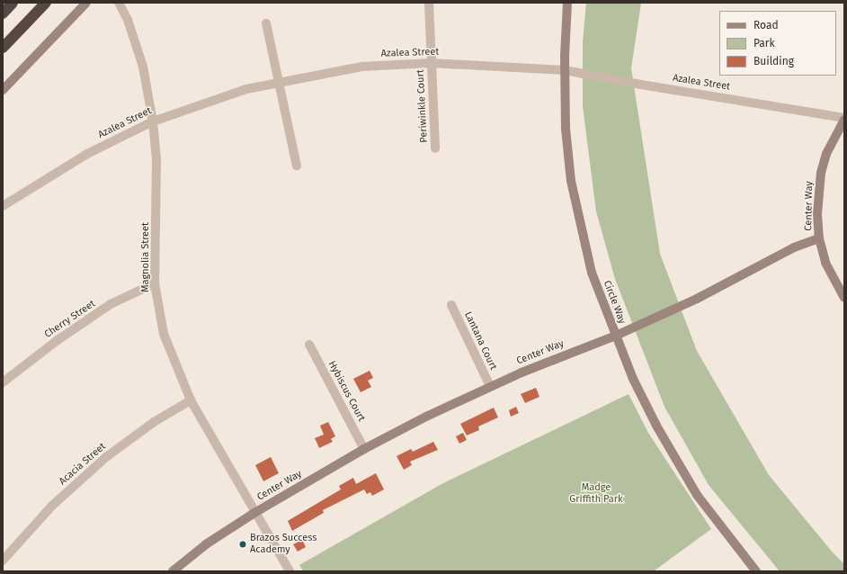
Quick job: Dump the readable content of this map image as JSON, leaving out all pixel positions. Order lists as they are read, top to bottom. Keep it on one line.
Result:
{"streets":{"street":["Azalea Street","Periwinkle Court","Center Way","Magnolia Street","Circle Way","Cherry Street","Lantana Court","Hybiscus Court","Acacia Street"]},"crossings":[["Azalea Street","Periwinkle Court"],["Azalea Street","Center Way"],["Azalea Street","Magnolia Street"],["Azalea Street","Circle Way"],["Center Way","Magnolia Street"],["Center Way","Circle Way"],["Center Way","Lantana Court"],["Center Way","Hybiscus Court"],["Magnolia Street","Cherry Street"],["Magnolia Street","Acacia Street"]],"parks":["Madge Griffith Park"],"places":["Brazos Success Academy"],"legend":["Road","Park","Building"]}
